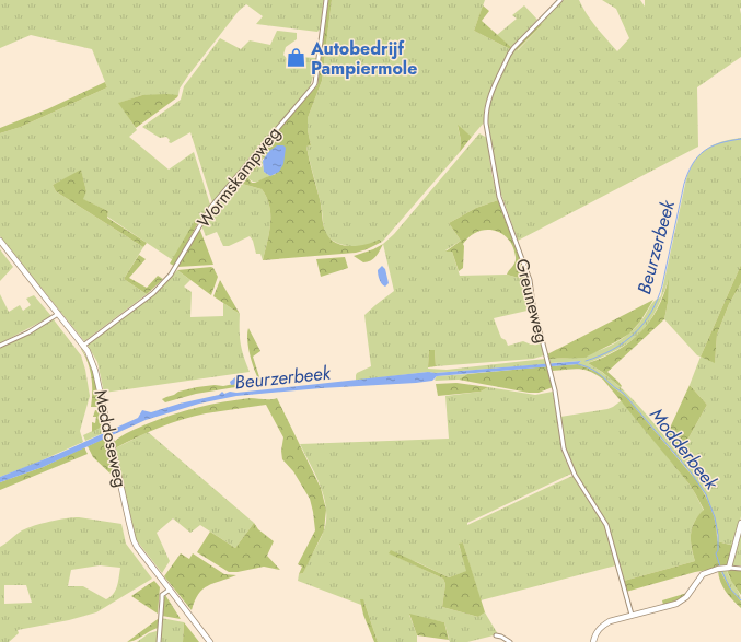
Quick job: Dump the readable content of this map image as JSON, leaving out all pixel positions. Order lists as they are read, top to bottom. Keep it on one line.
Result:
{"streets":{"street":["Wormskampweg","Greuneweg","Meddoseweg"]},"crossings":[["Wormskampweg","Meddoseweg"]],"water":["Beurzerbeek","Modderbeek"],"places":{"shop":["Autobedrijf Pampiermole"]}}
